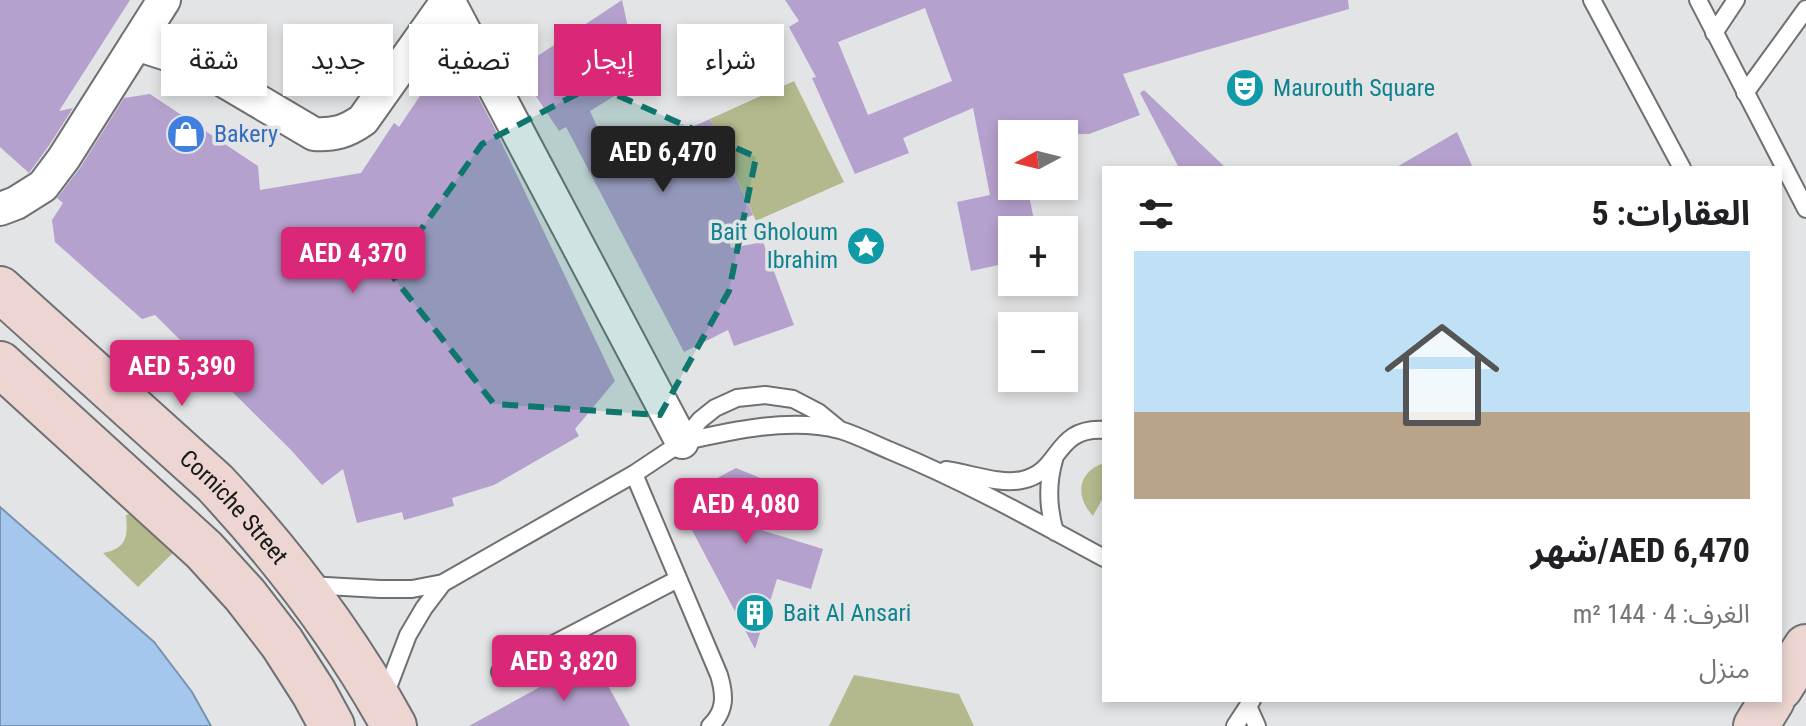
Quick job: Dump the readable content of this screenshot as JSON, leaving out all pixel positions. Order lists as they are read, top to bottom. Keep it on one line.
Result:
{"streets":{"main road":["Corniche Street"]},"places":{"theatre":["Maurouth Square"],"shop":["Bakery"],"place":["Bait Gholoum Ibrahim"],"building":["Bait Al Ansari"]},"north":"left","page":{"chip":["شراء","إيجار","تصفية","جديد","شقة"],"map_buttons":["+","−"],"price":["AED 6,470","AED 4,370","AED 5,390","AED 4,080","AED 3,820"],"heading":"العقارات: 5","list":[{"name":"AED 6,470/شهر","note":"الغرف: 4 · 144 m² · منزل"}]}}
